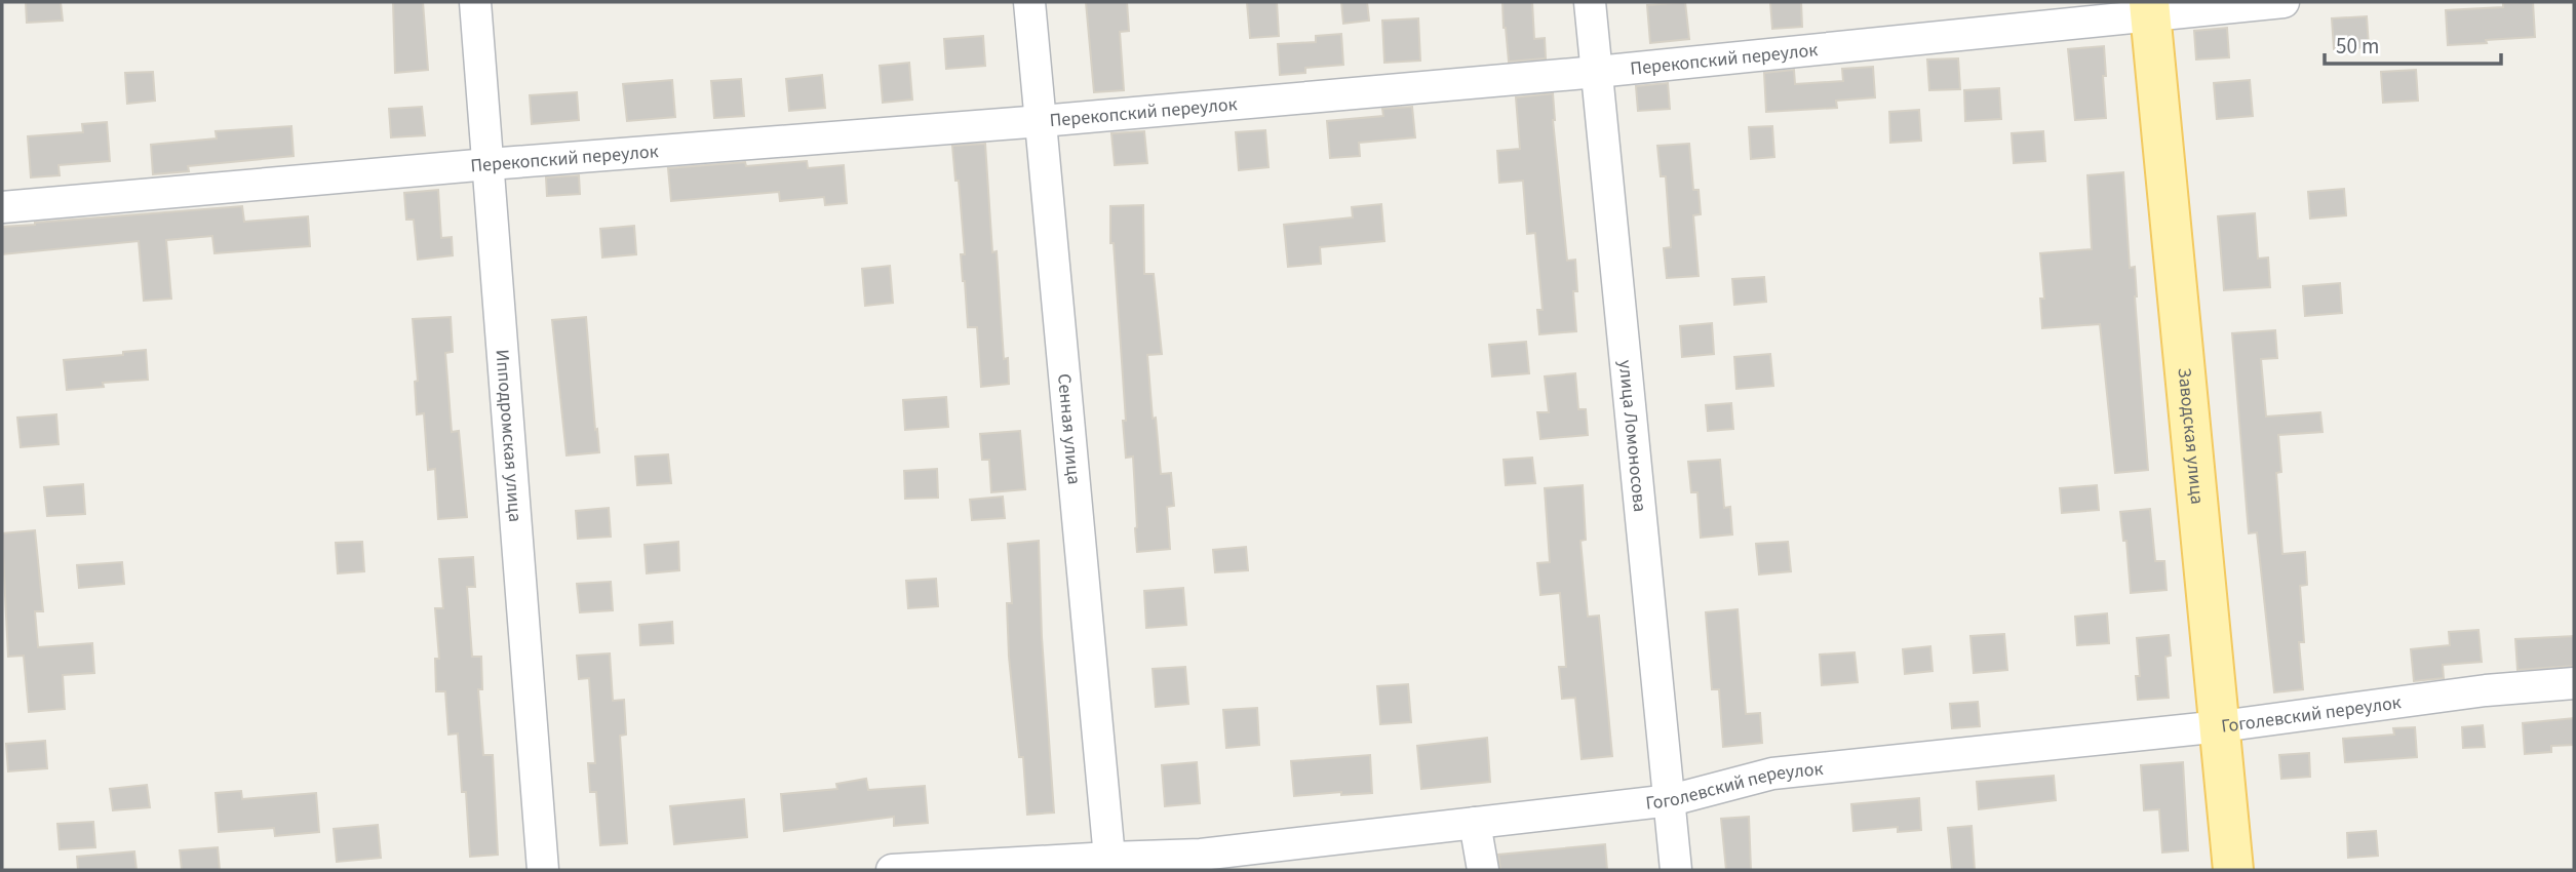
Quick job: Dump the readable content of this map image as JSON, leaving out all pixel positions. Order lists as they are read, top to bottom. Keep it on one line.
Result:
{"streets":{"main road":["Заводская улица"],"street":["Перекопский переулок","Сенная улица","Ипподромская улица","улица Ломоносова","Гоголевский переулок"]},"crossings":[["Перекопский переулок","Сенная улица"],["Перекопский переулок","Ипподромская улица"],["Перекопский переулок","улица Ломоносова"],["Перекопский переулок","Заводская улица"],["Сенная улица","Гоголевский переулок"],["улица Ломоносова","Гоголевский переулок"],["Заводская улица","Гоголевский переулок"]],"scale_bar":"50 m"}
